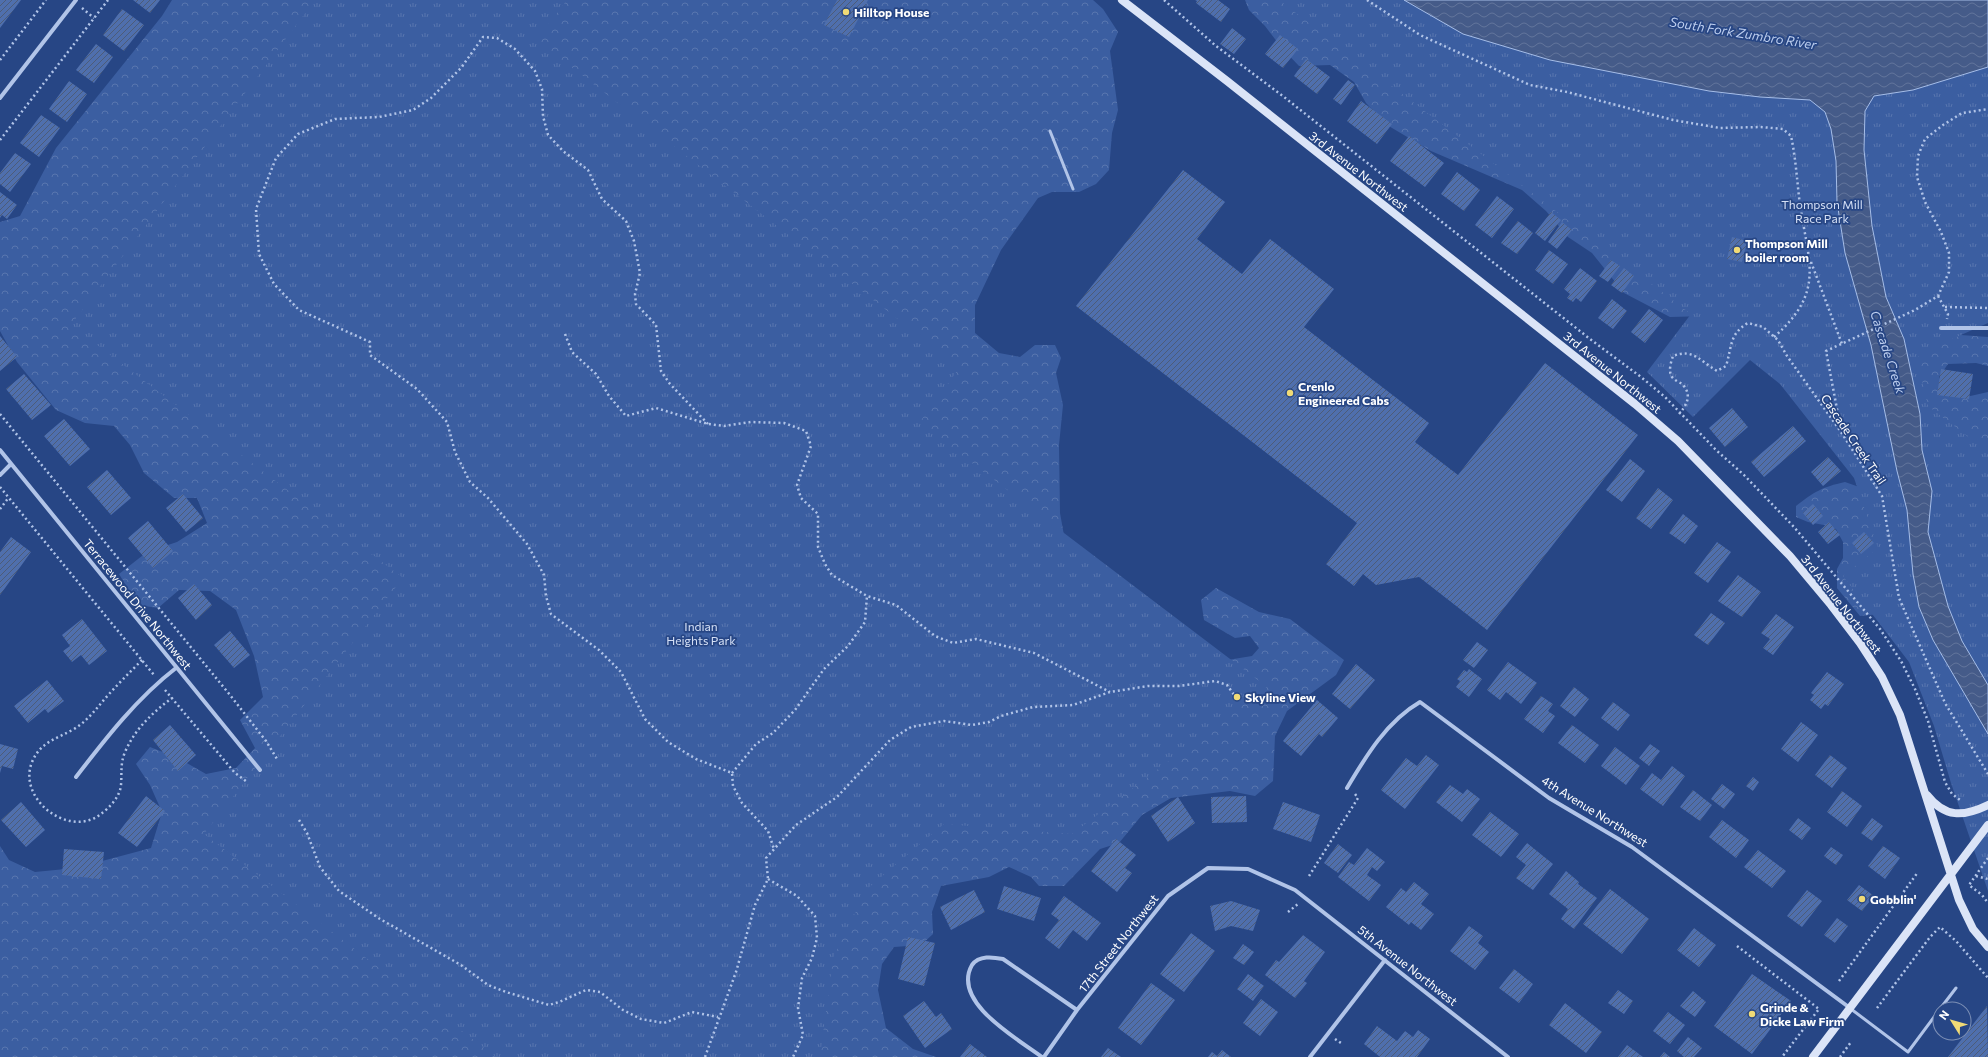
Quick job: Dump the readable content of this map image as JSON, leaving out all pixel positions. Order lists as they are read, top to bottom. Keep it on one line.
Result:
{"streets":{"main road":["3rd Avenue Northwest"],"street":["Terracewood Drive Northwest","4th Avenue Northwest","17th Street Northwest","5th Avenue Northwest"],"path":["Cascade Creek Trail"]},"crossings":[["17th Street Northwest","5th Avenue Northwest"]],"water":["South Fork Zumbro River","Cascade Creek"],"parks":["Thompson Mill Race Park","Indian Heights Park"],"places":["Hilltop House","Thompson Mill boiler room","Crenlo Engineered Cabs","Skyline View","Gobblin'","Grinde & Dicke Law Firm"],"north":"top left"}
